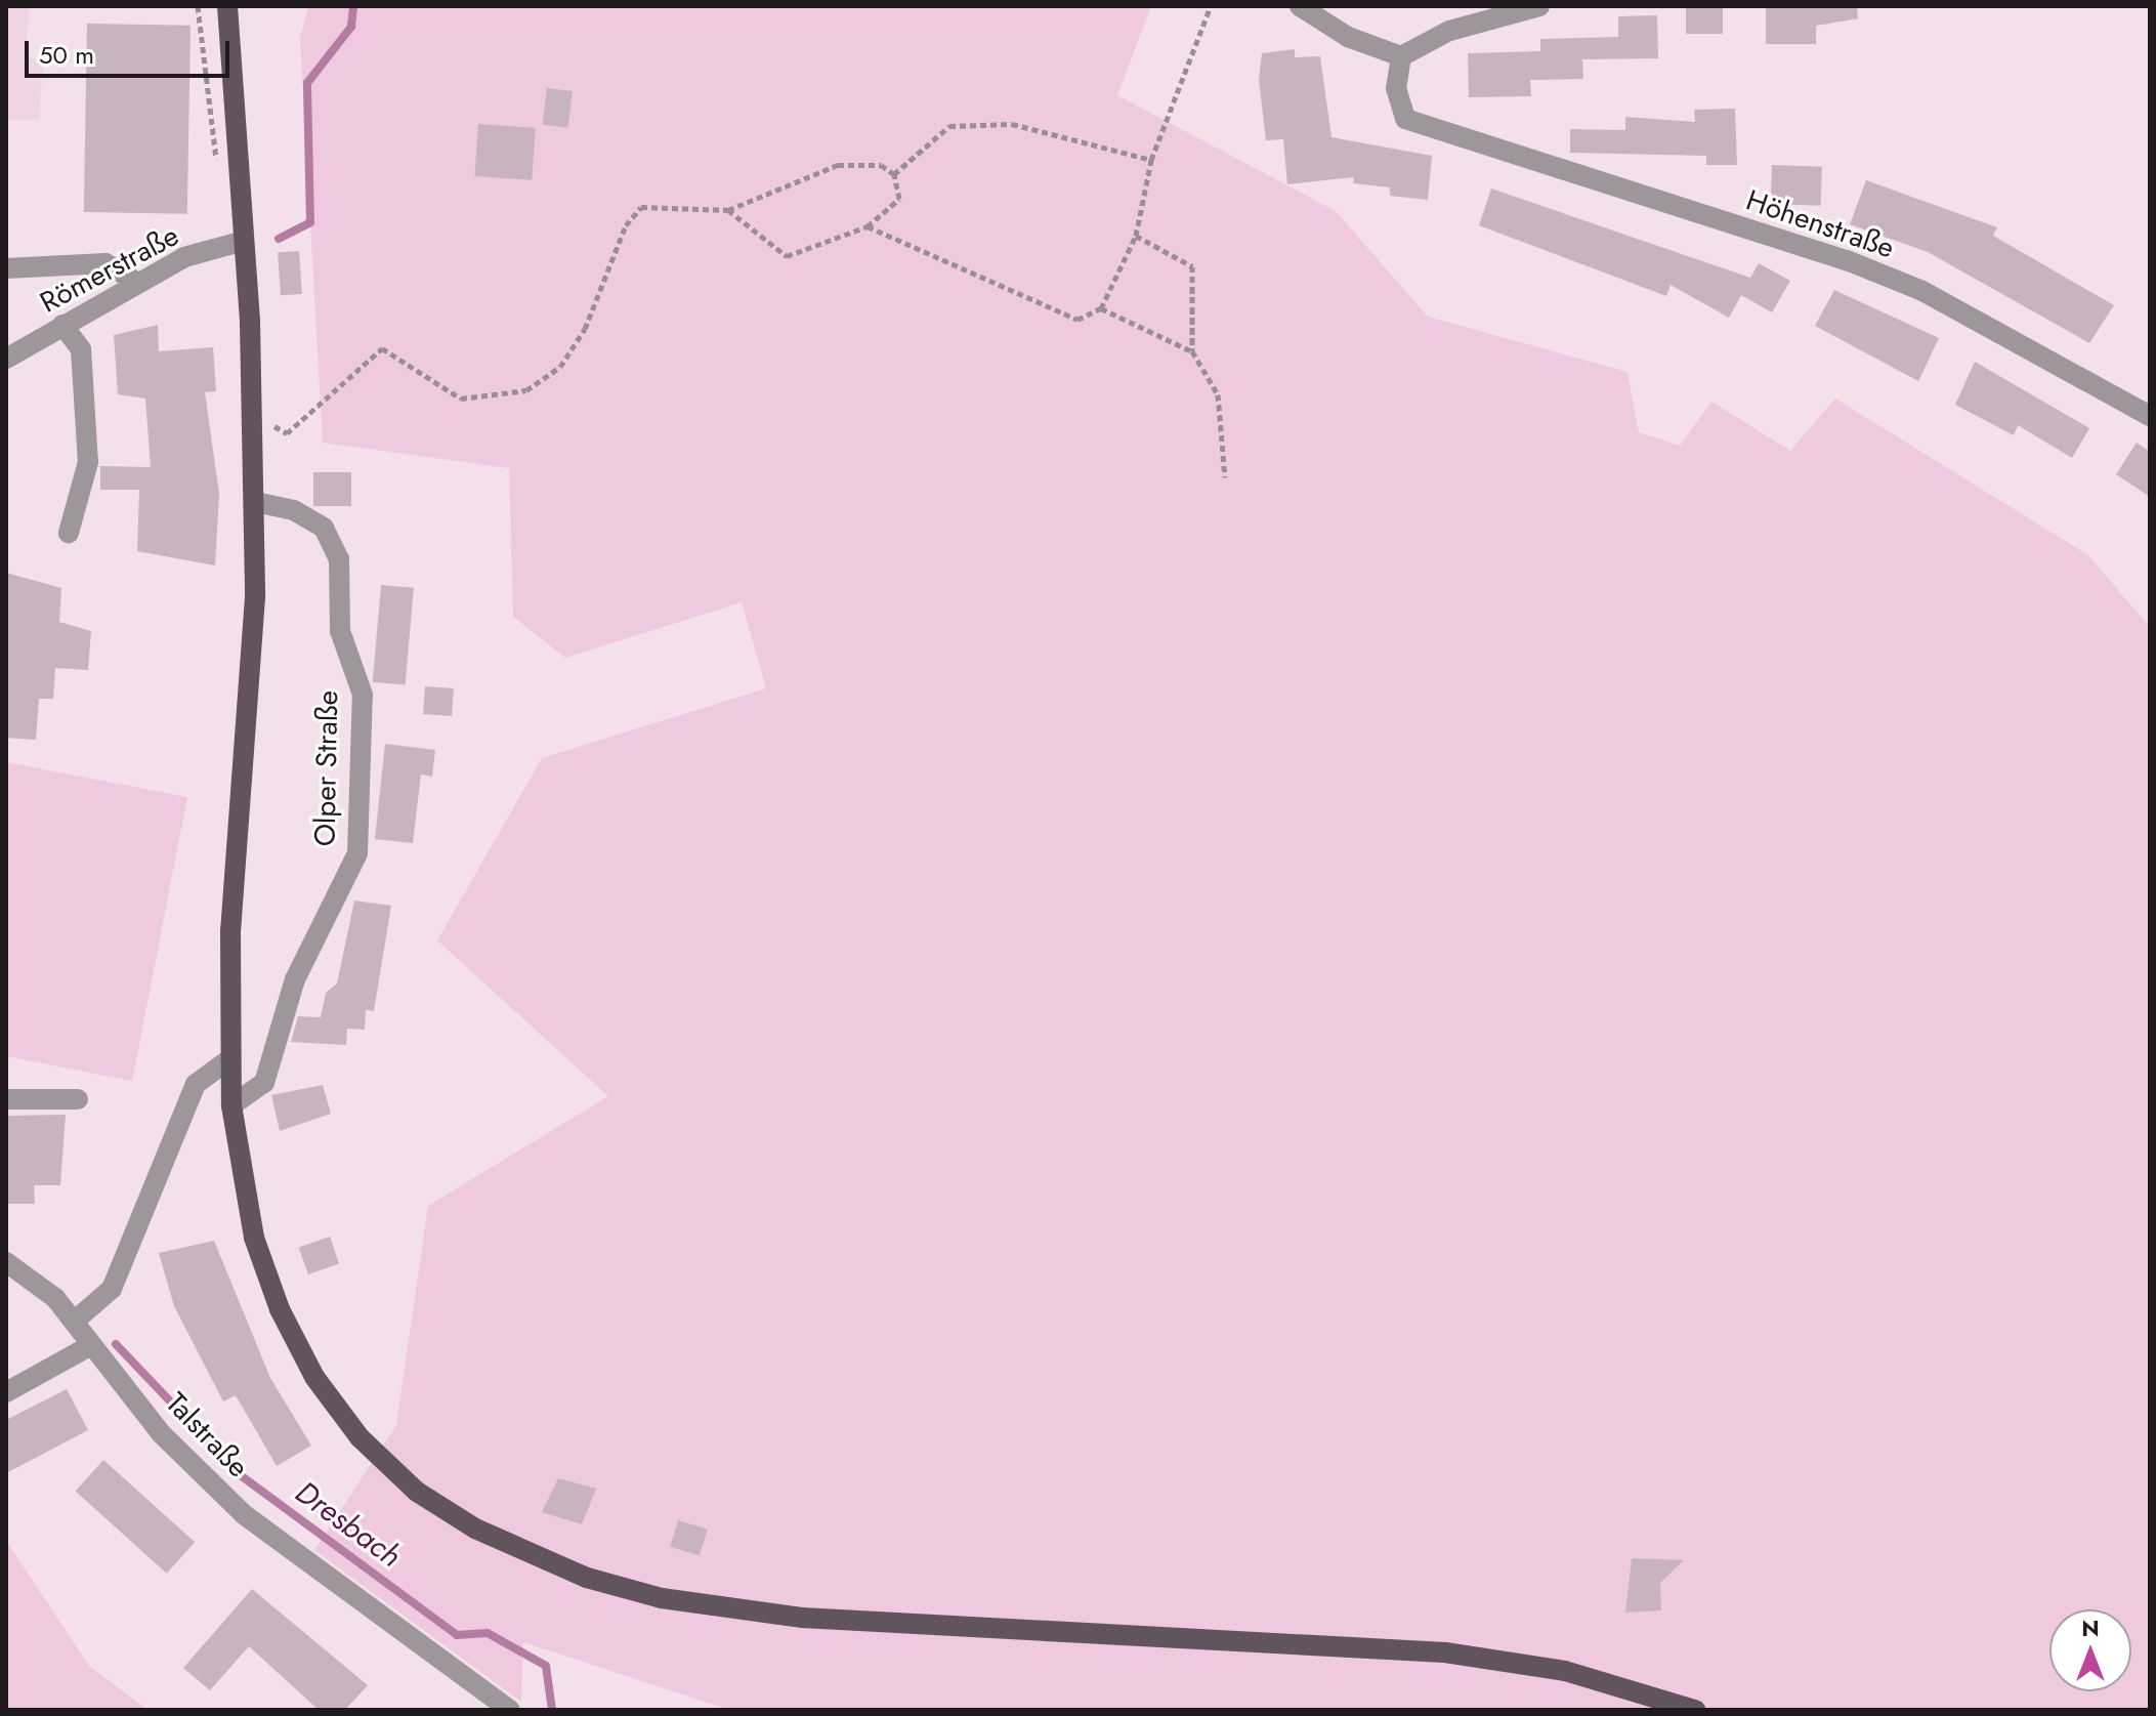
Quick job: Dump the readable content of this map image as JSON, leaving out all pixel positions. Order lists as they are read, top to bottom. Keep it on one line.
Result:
{"streets":{"street":["Höhenstraße","Römerstraße","Olper Straße","Talstraße"]},"water":["Dresbach"],"scale_bar":"50 m","north":"top"}
